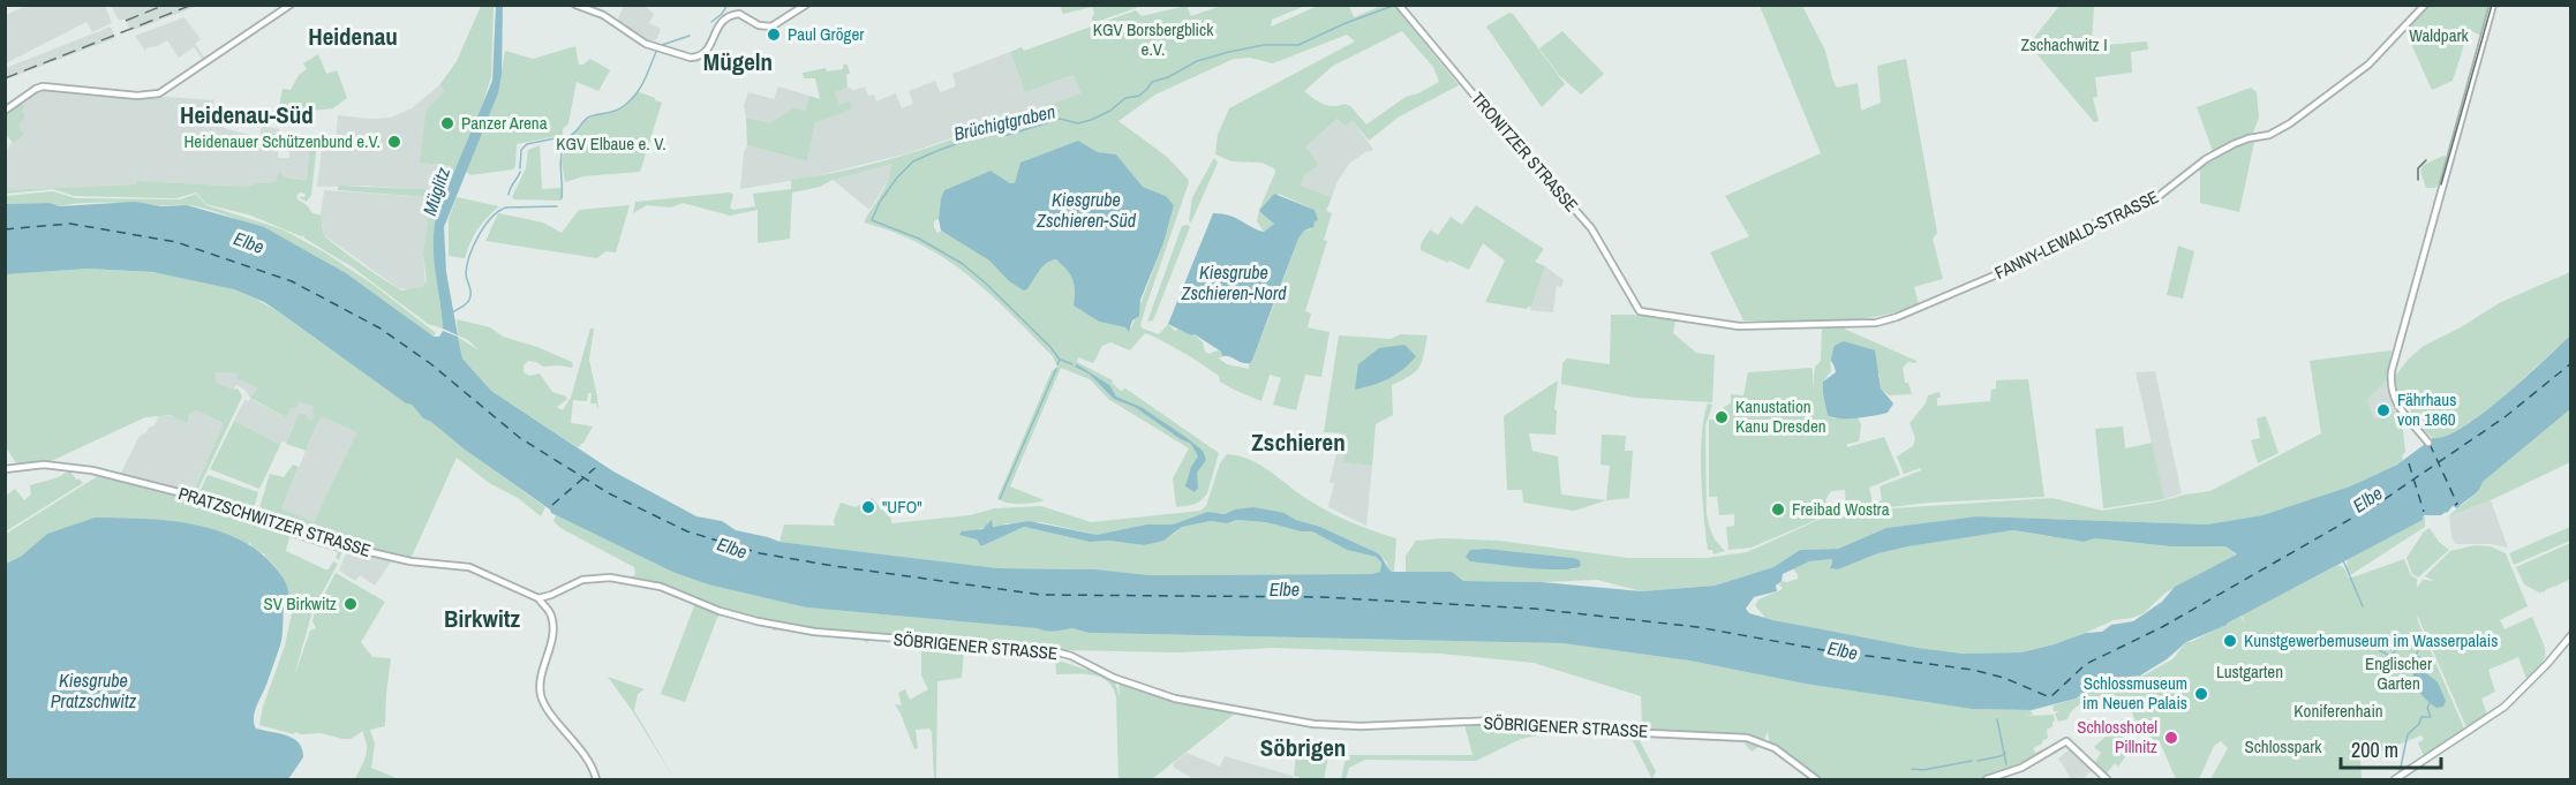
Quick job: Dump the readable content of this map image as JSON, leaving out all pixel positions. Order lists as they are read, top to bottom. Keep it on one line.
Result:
{"streets":{"street":["TRONITZER STRASSE","FANNY-LEWALD-STRASSE","PRATZSCHWITZER STRASSE","SÖBRIGENER STRASSE"]},"crossings":[["TRONITZER STRASSE","FANNY-LEWALD-STRASSE"],["PRATZSCHWITZER STRASSE","SÖBRIGENER STRASSE"]],"districts":["Heidenau","Mügeln","Heidenau-Süd","Zschieren","Birkwitz","Söbrigen"],"water":["Brüchigtgraben","Müglitz","Kiesgrube Zschieren-Süd","Elbe","Kiesgrube Zschieren-Nord","Kiesgrube Pratzschwitz"],"parks":["KGV Borsbergblick e.V.","Waldpark","Zschachwitz I","KGV Elbaue e. V.","Englischer Garten","Lustgarten","Koniferenhain","Schlosspark"],"places":["Paul Gröger","Panzer Arena","Heidenauer Schützenbund e.V.","Fährhaus von 1860","Kanustation Kanu Dresden","\"UFO\"","Freibad Wostra","SV Birkwitz","Kunstgewerbemuseum im Wasserpalais","Schlossmuseum im Neuen Palais","Schlosshotel Pillnitz"],"scale_bar":"200 m"}
